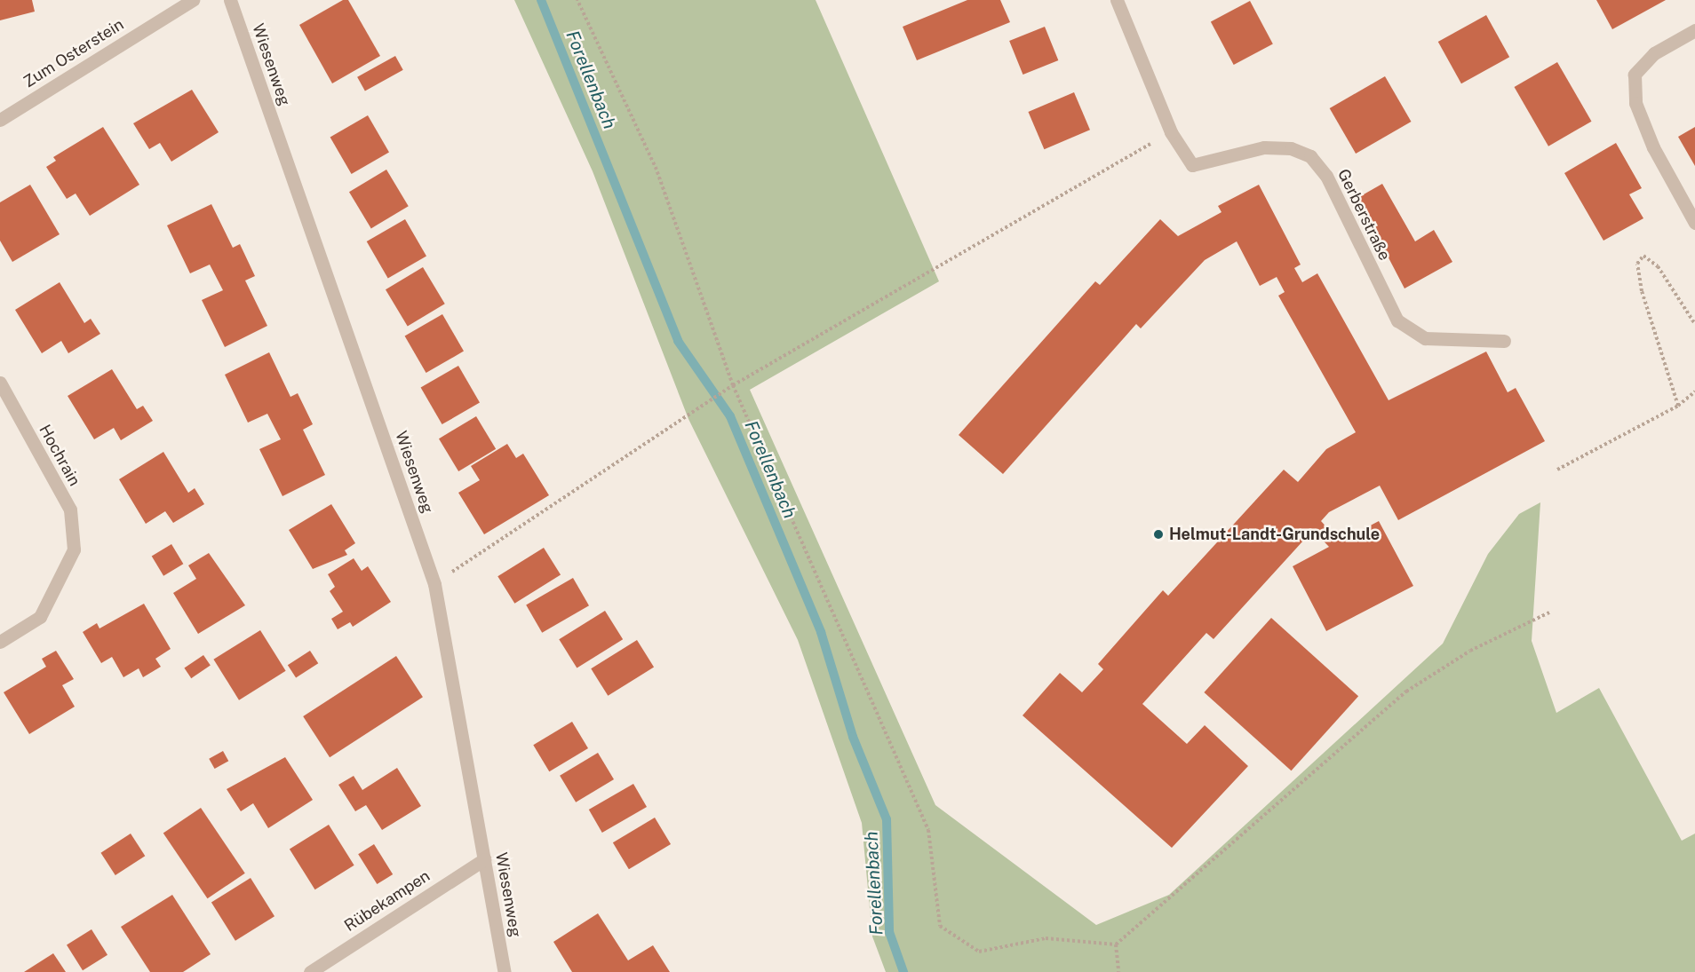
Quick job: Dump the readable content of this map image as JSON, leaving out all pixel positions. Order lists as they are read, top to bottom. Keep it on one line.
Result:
{"streets":{"street":["Zum Osterstein","Wiesenweg","Gerberstraße","Hochrain","Rübekampen"]},"crossings":[["Wiesenweg","Rübekampen"]],"water":["Forellenbach"],"places":["Helmut-Landt-Grundschule"]}
